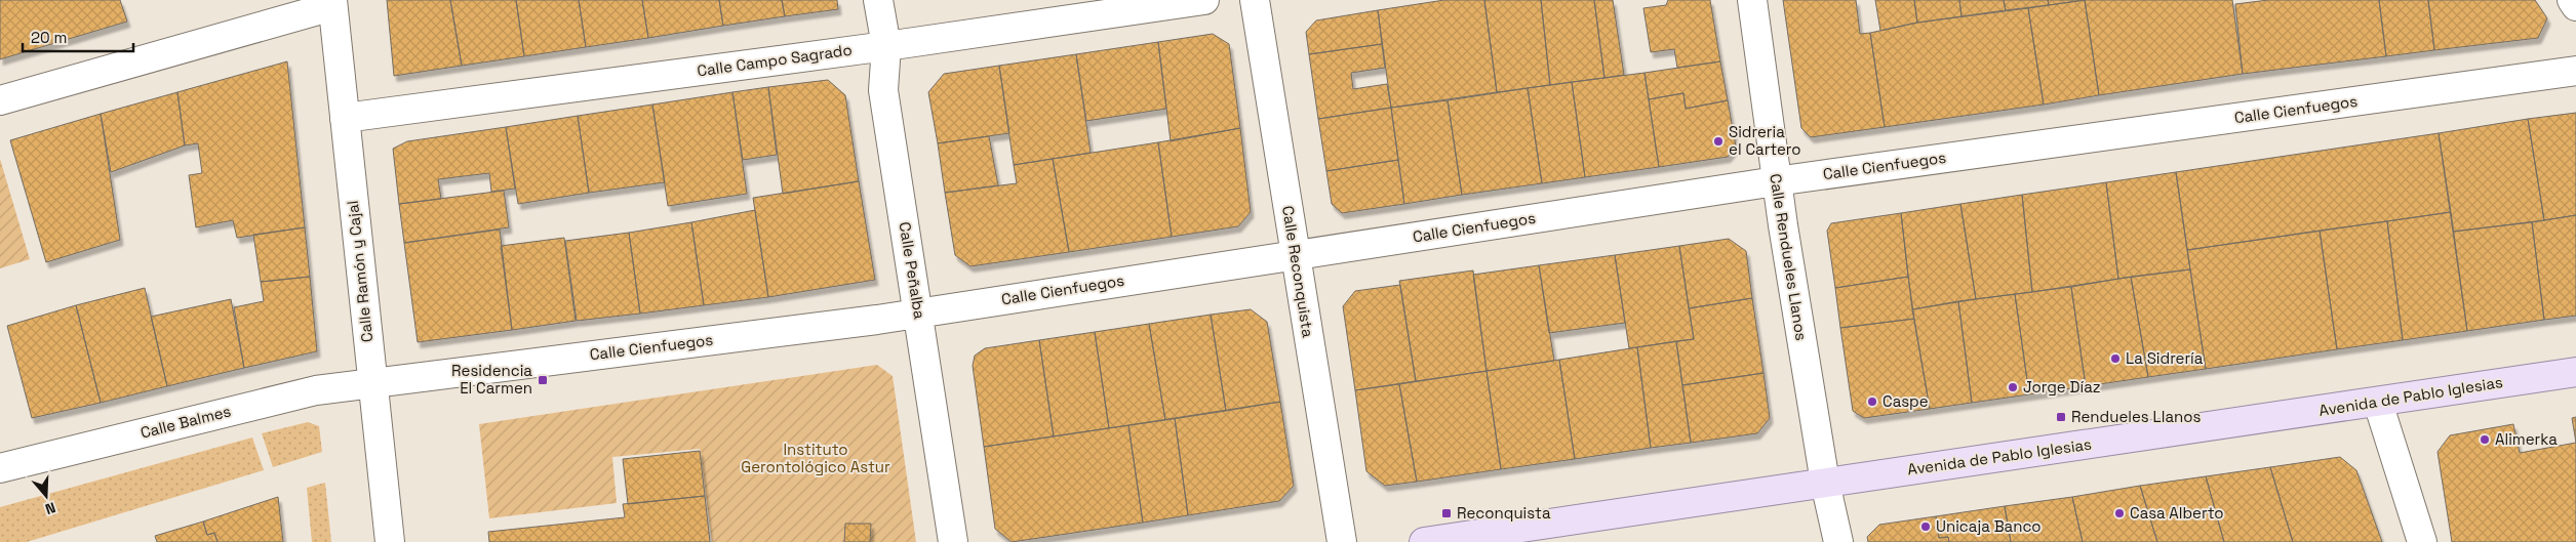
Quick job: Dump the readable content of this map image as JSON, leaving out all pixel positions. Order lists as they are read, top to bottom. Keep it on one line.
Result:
{"streets":{"main road":["Avenida de Pablo Iglesias"],"street":["Calle Campo Sagrado","Calle Cienfuegos","Calle Rendueles Llanos","Calle Peñalba","Calle Ramón y Cajal","Calle Reconquista","Calle Balmes"]},"crossings":[["Calle Campo Sagrado","Calle Peñalba"],["Calle Campo Sagrado","Calle Ramón y Cajal"],["Calle Cienfuegos","Calle Rendueles Llanos"],["Calle Cienfuegos","Calle Peñalba"],["Calle Cienfuegos","Calle Ramón y Cajal"],["Calle Cienfuegos","Calle Reconquista"],["Calle Cienfuegos","Calle Balmes"],["Calle Rendueles Llanos","Avenida de Pablo Iglesias"],["Calle Ramón y Cajal","Calle Balmes"]],"parks":["Instituto Gerontológico Astur"],"places":{"other":["Sidreria el Cartero","La Sidrería","Jorge Díaz","Caspe","Alimerka","Casa Alberto","Unicaja Banco"],"transit":["Residencia El Carmen","Rendueles Llanos","Reconquista"]},"scale_bar":"20 m","north":"bottom"}
